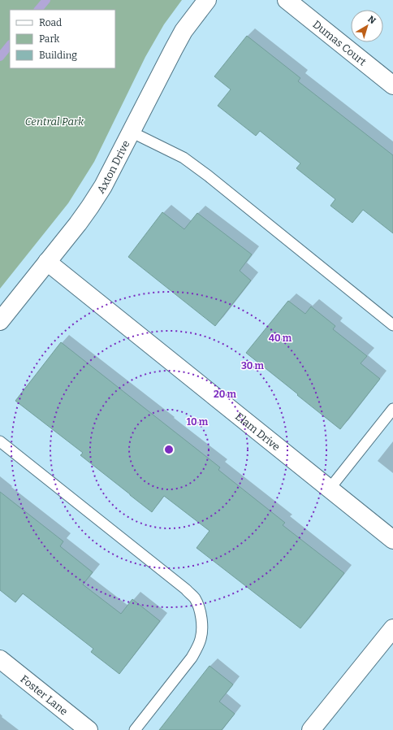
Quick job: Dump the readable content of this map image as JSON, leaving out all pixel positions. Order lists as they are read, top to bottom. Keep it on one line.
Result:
{"streets":{"street":["Dumas Court","Axton Drive","Elam Drive","Foster Lane"]},"crossings":[["Axton Drive","Elam Drive"]],"parks":["Central Park"],"legend":["Road","Park","Building"],"north":"top right","rings":["40 m","30 m","20 m","10 m"]}
